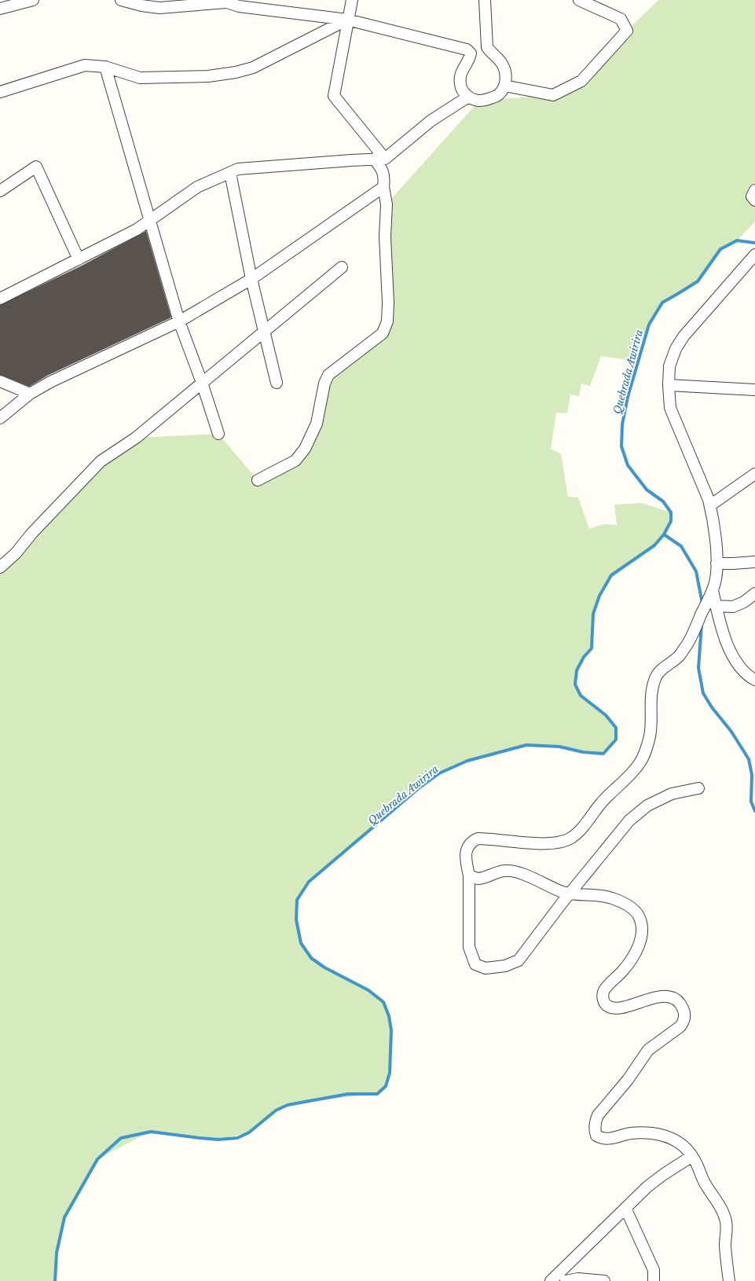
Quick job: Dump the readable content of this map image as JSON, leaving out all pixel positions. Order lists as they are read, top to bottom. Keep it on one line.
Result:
{"water":["Quebrada Awirira"]}
